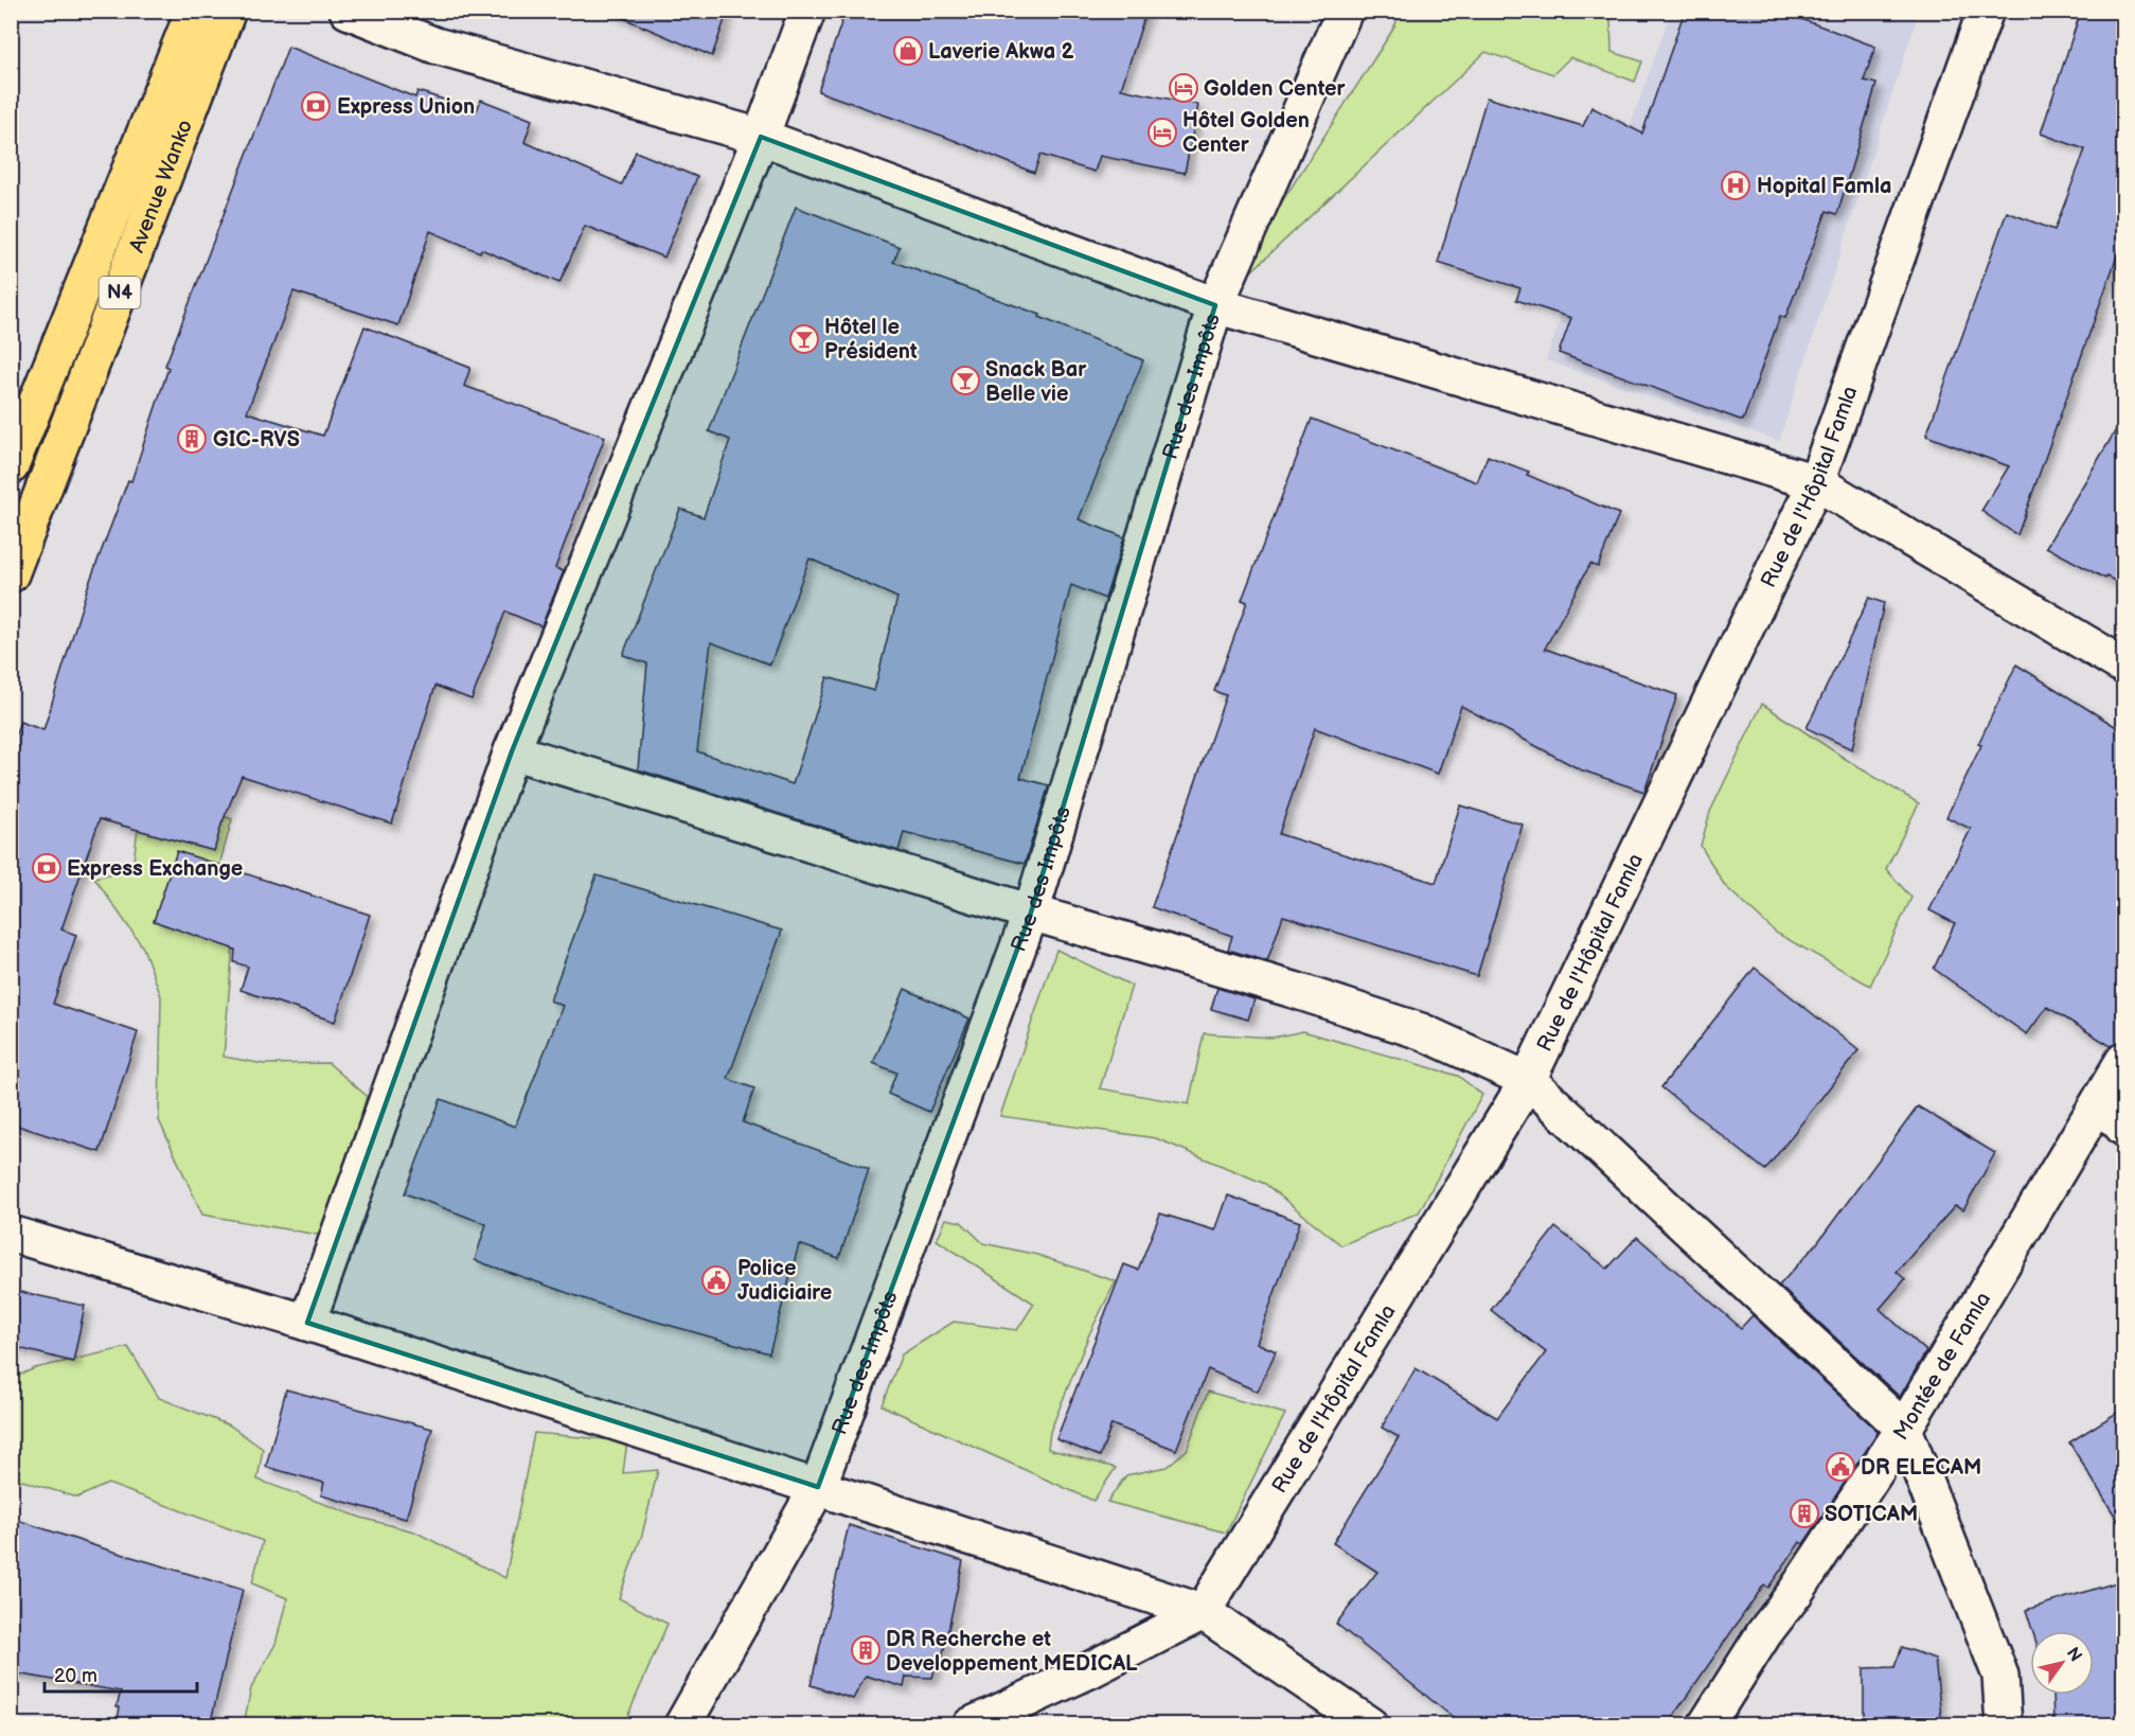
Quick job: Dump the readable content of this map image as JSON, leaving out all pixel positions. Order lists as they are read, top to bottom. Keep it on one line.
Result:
{"streets":{"highway":["Avenue Wanko","N4"],"street":["Rue des Impôts","Rue de l'Hôpital Famla","Montée de Famla"]},"places":{"shop":["Laverie Akwa 2"],"hotel":["Golden Center","Hôtel Golden Center"],"bank":["Express Union","Express Exchange"],"hospital":["Hopital Famla"],"bar":["Hôtel le Président","Snack Bar Belle vie"],"building":["GIC-RVS","SOTICAM","DR Recherche et Developpement MEDICAL"],"public building":["Police Judiciaire","DR ELECAM"]},"scale_bar":"20 m","north":"top right"}
